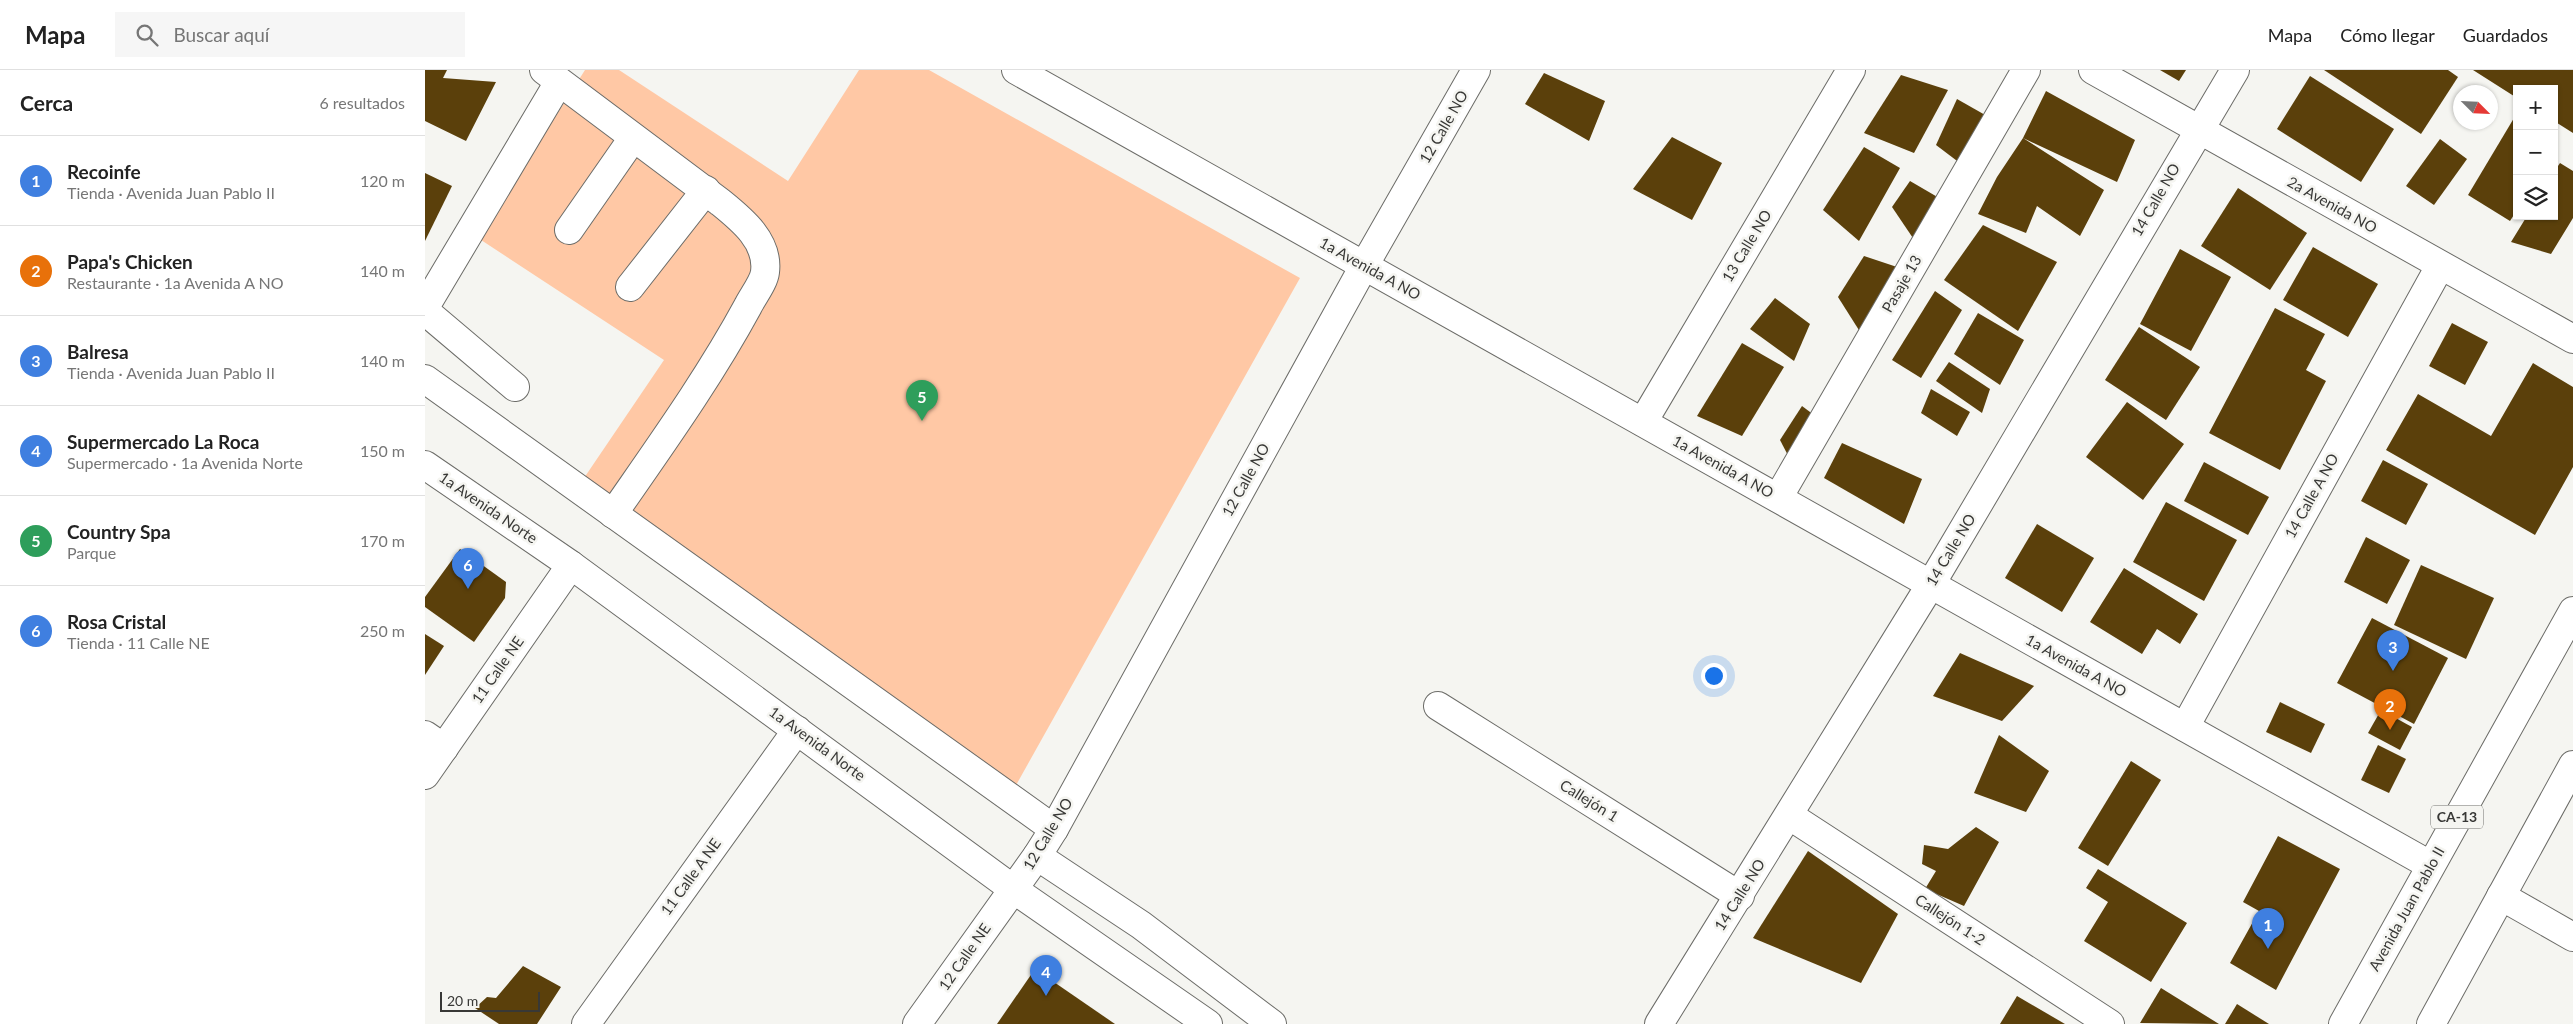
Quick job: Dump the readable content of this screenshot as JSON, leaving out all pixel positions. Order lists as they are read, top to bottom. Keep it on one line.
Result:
{"streets":{"main road":["12 Calle NO","14 Calle NO","2a Avenida NO","13 Calle NO","1a Avenida A NO","Pasaje 13","14 Calle A NO","1a Avenida Norte","11 Calle NE","Callejón 1","CA-13","11 Calle A NE","Avenida Juan Pablo II","Callejón 1-2","12 Calle NE"]},"crossings":[["12 Calle NO","1a Avenida A NO"],["12 Calle NO","1a Avenida Norte"],["12 Calle NO","12 Calle NE"],["14 Calle NO","2a Avenida NO"],["14 Calle NO","1a Avenida A NO"],["14 Calle NO","Callejón 1"],["14 Calle NO","Callejón 1-2"],["2a Avenida NO","14 Calle A NO"],["13 Calle NO","1a Avenida A NO"],["1a Avenida A NO","Pasaje 13"],["1a Avenida A NO","14 Calle A NO"],["1a Avenida A NO","Avenida Juan Pablo II"],["1a Avenida Norte","11 Calle NE"],["1a Avenida Norte","11 Calle A NE"],["1a Avenida Norte","12 Calle NE"]],"scale_bar":"20 m","north":"bottom right","page":{"header":"Mapa","search":"Buscar aquí","nav":["Mapa","Cómo llegar","Guardados"],"heading":["Cerca","6 resultados"],"map_buttons":["+","−"],"list":[{"mark":"1","name":"Recoinfe","note":"Tienda · Avenida Juan Pablo II","value":"120 m"},{"mark":"2","name":"Papa's Chicken","note":"Restaurante · 1a Avenida A NO","value":"140 m"},{"mark":"3","name":"Balresa","note":"Tienda · Avenida Juan Pablo II","value":"140 m"},{"mark":"4","name":"Supermercado La Roca","note":"Supermercado · 1a Avenida Norte","value":"150 m"},{"mark":"5","name":"Country Spa","note":"Parque","value":"170 m"},{"mark":"6","name":"Rosa Cristal","note":"Tienda · 11 Calle NE","value":"250 m"}],"pins":["5","6","3","2","1","4"],"scale":"20 m"}}
